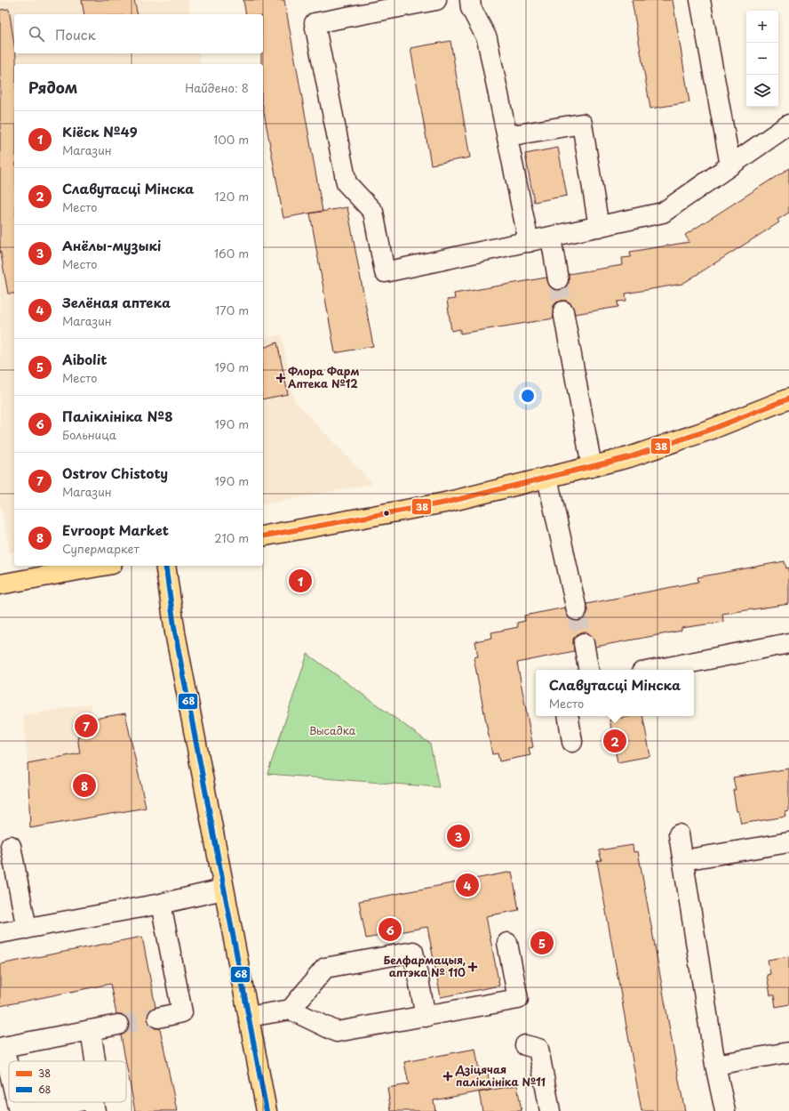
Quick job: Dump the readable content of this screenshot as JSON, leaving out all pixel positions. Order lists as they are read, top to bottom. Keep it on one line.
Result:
{"parks":["Высадка"],"places":{"health":["Флора Фарм Аптека №12","Белфармацыя, аптэка № 110","Дзіцячая паліклініка №11"]},"lines":["transit line 38","transit line 68"],"legend":["38","68"],"page":{"map_buttons":["+","−"],"search":"Поиск","heading":["Рядом","Найдено: 8"],"list":[{"mark":"1","name":"Кіёск №49","note":"Магазин","value":"100 m"},{"mark":"2","name":"Славутасці Мінска","note":"Место","value":"120 m"},{"mark":"3","name":"Анёлы-музыкі","note":"Место","value":"160 m"},{"mark":"4","name":"Зелёная аптека","note":"Магазин","value":"170 m"},{"mark":"5","name":"Aibolit","note":"Место","value":"190 m"},{"mark":"6","name":"Паліклініка №8","note":"Больница","value":"190 m"},{"mark":"7","name":"Ostrov Chistoty","note":"Магазин","value":"190 m"},{"mark":"8","name":"Evroopt Market","note":"Супермаркет","value":"210 m"}],"pins":["1","7","2","8","3","4","6","5"],"popup":["Славутасці Мінска","Место"]}}
